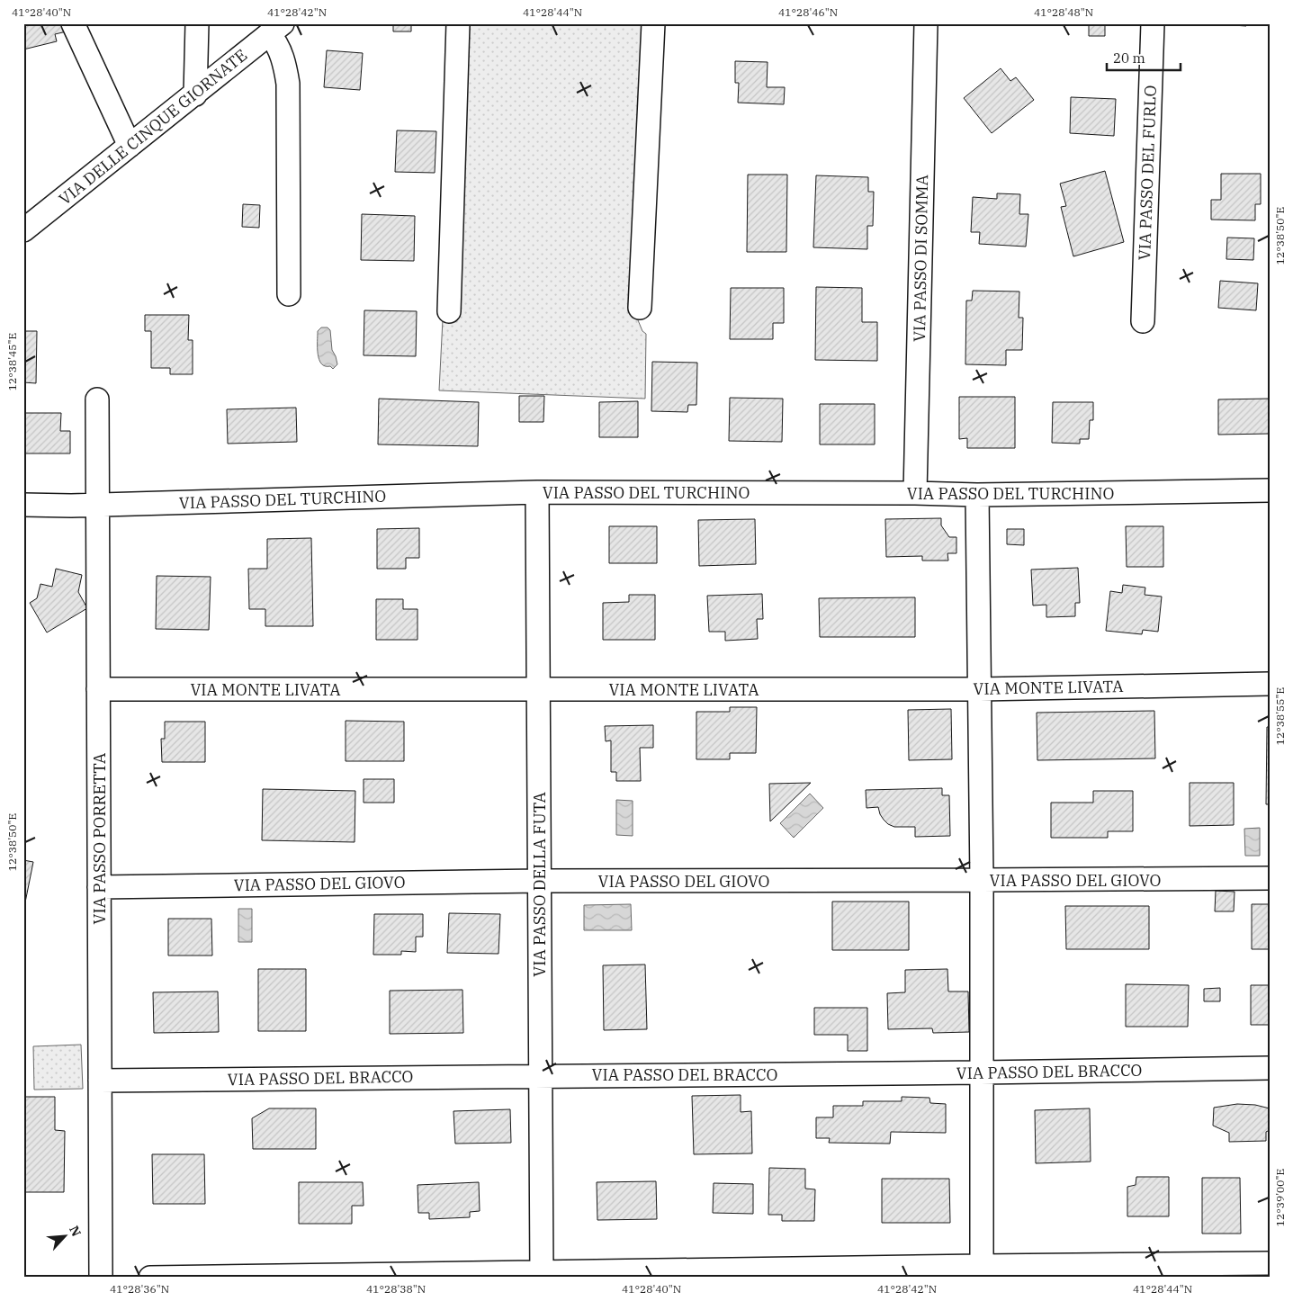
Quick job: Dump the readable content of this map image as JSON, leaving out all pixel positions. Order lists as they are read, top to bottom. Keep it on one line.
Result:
{"streets":{"street":["VIA DELLE CINQUE GIORNATE","VIA PASSO DEL FURLO","VIA PASSO DI SOMMA","VIA PASSO DEL TURCHINO","VIA MONTE LIVATA","VIA PASSO PORRETTA","VIA PASSO DEL GIOVO","VIA PASSO DELLA FUTA","VIA PASSO DEL BRACCO"]},"crossings":[["VIA PASSO DI SOMMA","VIA PASSO DEL TURCHINO"],["VIA PASSO DEL TURCHINO","VIA PASSO PORRETTA"],["VIA PASSO DEL TURCHINO","VIA PASSO DELLA FUTA"],["VIA MONTE LIVATA","VIA PASSO PORRETTA"],["VIA MONTE LIVATA","VIA PASSO DELLA FUTA"],["VIA PASSO PORRETTA","VIA PASSO DEL GIOVO"],["VIA PASSO PORRETTA","VIA PASSO DEL BRACCO"],["VIA PASSO DEL GIOVO","VIA PASSO DELLA FUTA"],["VIA PASSO DELLA FUTA","VIA PASSO DEL BRACCO"]],"scale_bar":"20 m","north":"top right","coordinates":["41°28'40\"N","41°28'42\"N","41°28'44\"N","41°28'46\"N","41°28'48\"N","12°38'50\"E","12°38'45\"E","12°38'55\"E","12°39'00\"E","41°28'36\"N","41°28'38\"N"]}
